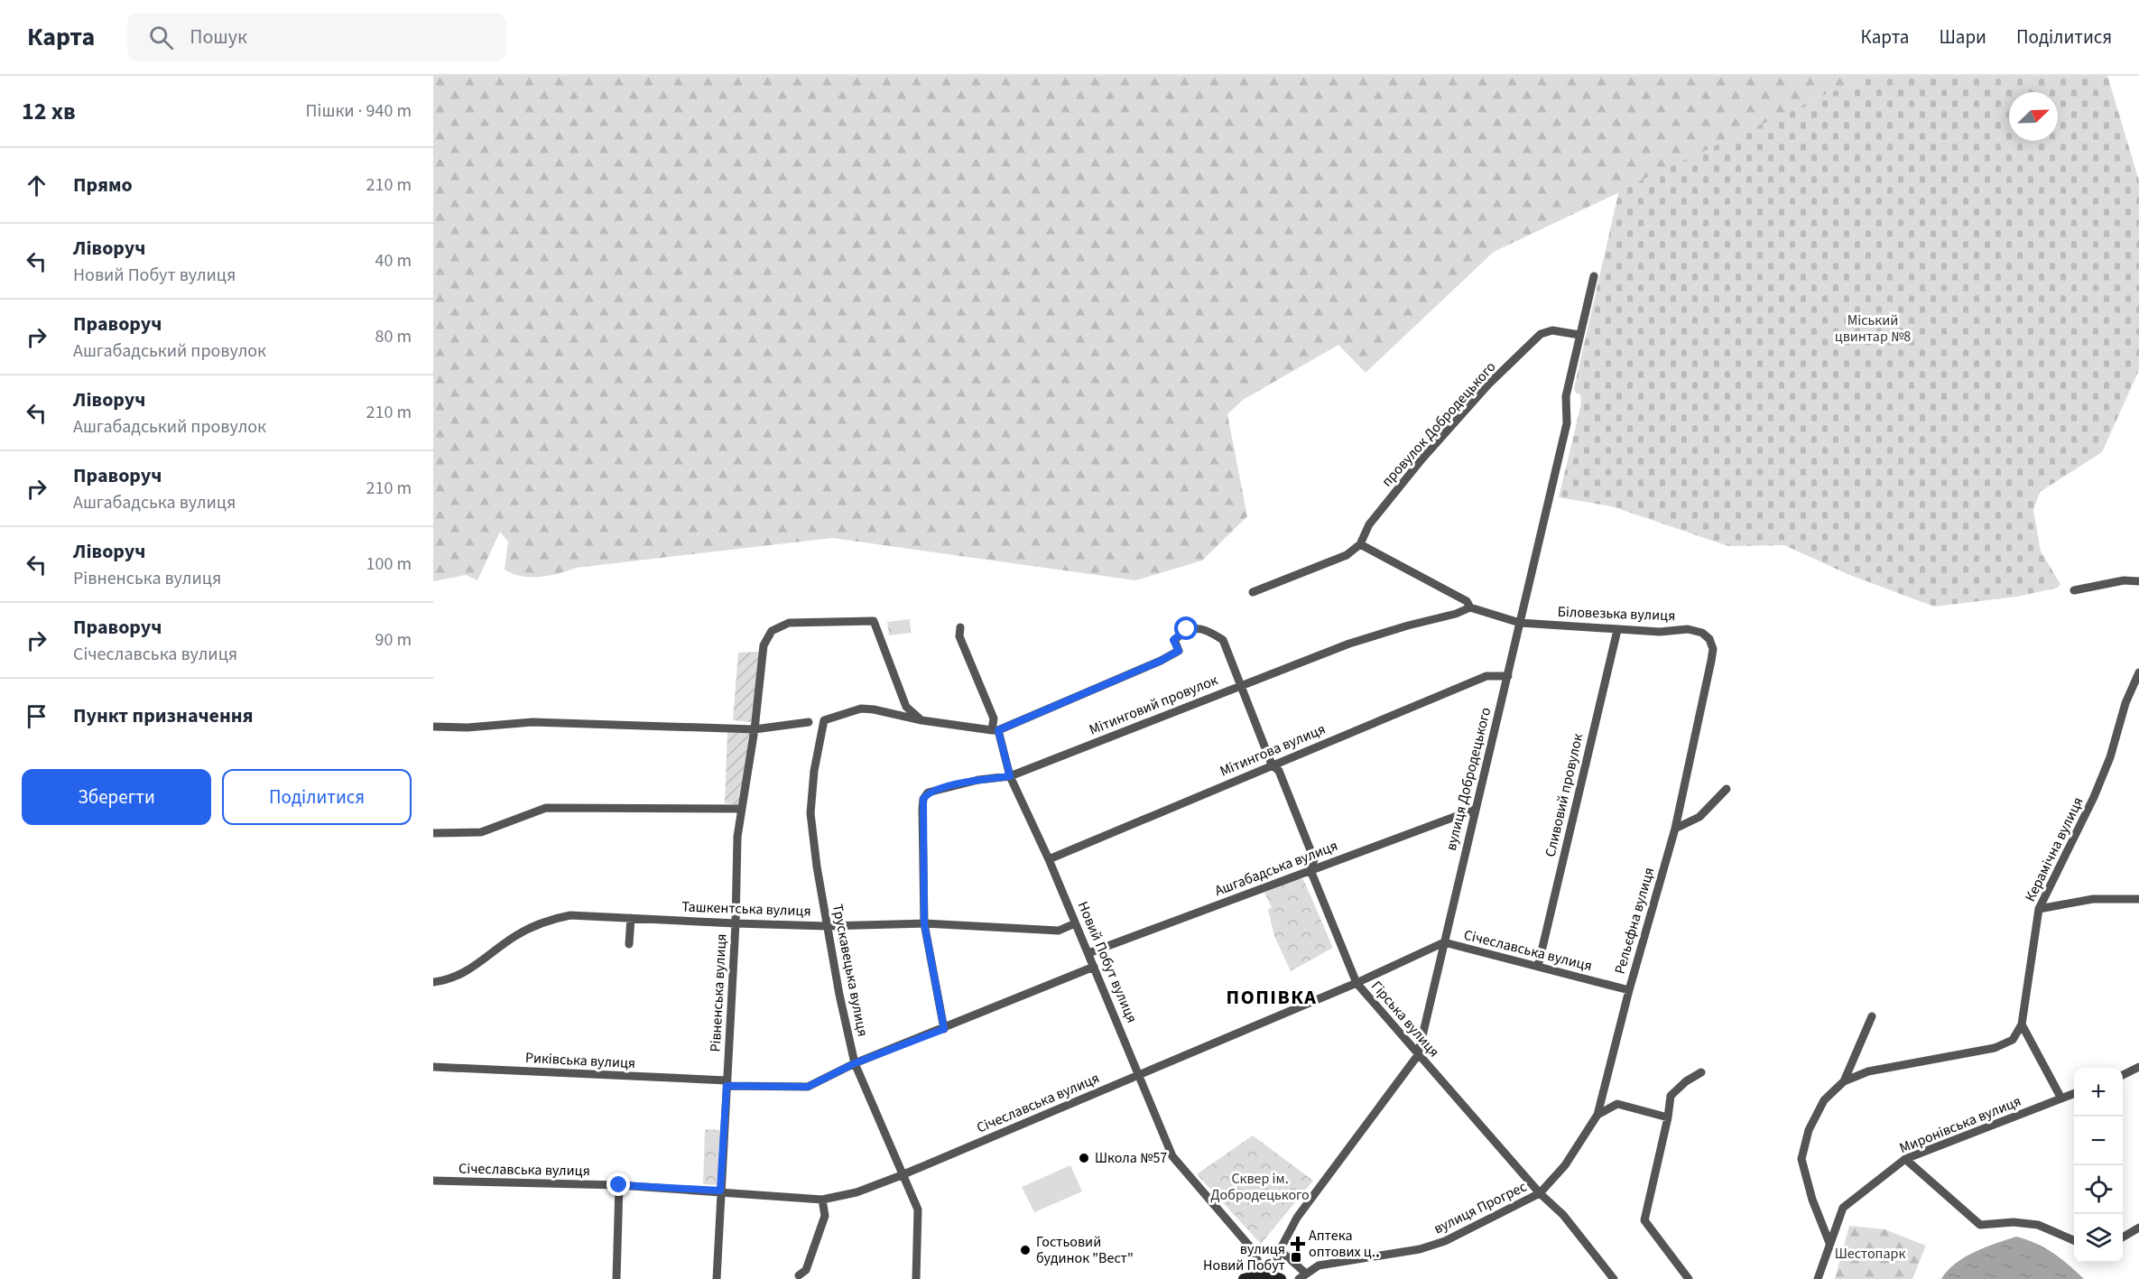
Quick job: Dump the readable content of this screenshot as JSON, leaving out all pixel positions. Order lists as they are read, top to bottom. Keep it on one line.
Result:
{"streets":{"street":["провулок Добродецького","Біловезька вулиця","Мітинговий провулок","Мітингова вулиця","вулиця Добродецького","Сливовий провулок","Керамічна вулиця","Ашгабадська вулиця","Ташкентська вулиця","Рельєфна вулиця","Січеславська вулиця","Новий Побут вулиця","Трускавецька вулиця","Рівненська вулиця","Гірська вулиця","Риківська вулиця","Миронівська вулиця","вулиця Прогрес"]},"crossings":[["провулок Добродецького","Біловезька вулиця"],["провулок Добродецького","вулиця Добродецького"],["Біловезька вулиця","Мітинговий провулок"],["Біловезька вулиця","вулиця Добродецького"],["Біловезька вулиця","Сливовий провулок"],["Біловезька вулиця","Рельєфна вулиця"],["Мітинговий провулок","Ташкентська вулиця"],["Мітинговий провулок","Новий Побут вулиця"],["Мітинговий провулок","Гірська вулиця"],["Мітингова вулиця","вулиця Добродецького"],["Мітингова вулиця","Новий Побут вулиця"],["Мітингова вулиця","Гірська вулиця"],["вулиця Добродецького","Ашгабадська вулиця"],["вулиця Добродецького","Січеславська вулиця"],["вулиця Добродецького","Новий Побут вулиця"],["вулиця Добродецького","Гірська вулиця"],["Сливовий провулок","Січеславська вулиця"],["Ашгабадська вулиця","Новий Побут вулиця"],["Ашгабадська вулиця","Гірська вулиця"],["Ташкентська вулиця","Новий Побут вулиця"],["Ташкентська вулиця","Трускавецька вулиця"],["Ташкентська вулиця","Рівненська вулиця"],["Рельєфна вулиця","Січеславська вулиця"],["Рельєфна вулиця","Гірська вулиця"],["Рельєфна вулиця","вулиця Прогрес"],["Січеславська вулиця","Новий Побут вулиця"],["Січеславська вулиця","Трускавецька вулиця"],["Січеславська вулиця","Рівненська вулиця"],["Січеславська вулиця","Гірська вулиця"],["Новий Побут вулиця","Гірська вулиця"],["Трускавецька вулиця","Рівненська вулиця"],["Рівненська вулиця","Риківська вулиця"],["Гірська вулиця","вулиця Прогрес"]],"districts":["ПОПІВКА"],"parks":["Міський цвинтар №8","Сквер ім. Добродецького","Шестопарк"],"places":{"other":["Школа №57","Гостьовий будинок \"Вест\""],"health":["Аптека оптових ц‥"],"transit":["вулиця Новий Побут"]},"north":"top right","page":{"header":"Карта","search":"Пошук","nav":["Карта","Шари","Поділитися"],"heading":["12 хв","Пішки · 940 m"],"list":[["Прямо","210 m"],["Ліворуч","Новий Побут вулиця","40 m"],["Праворуч","Ашгабадський провулок","80 m"],["Ліворуч","Ашгабадський провулок","210 m"],["Праворуч","Ашгабадська вулиця","210 m"],["Ліворуч","Рівненська вулиця","100 m"],["Праворуч","Січеславська вулиця","90 m"],"Пункт призначення"],"buttons":["Зберегти","Поділитися"],"map_buttons":["+","−"]}}
